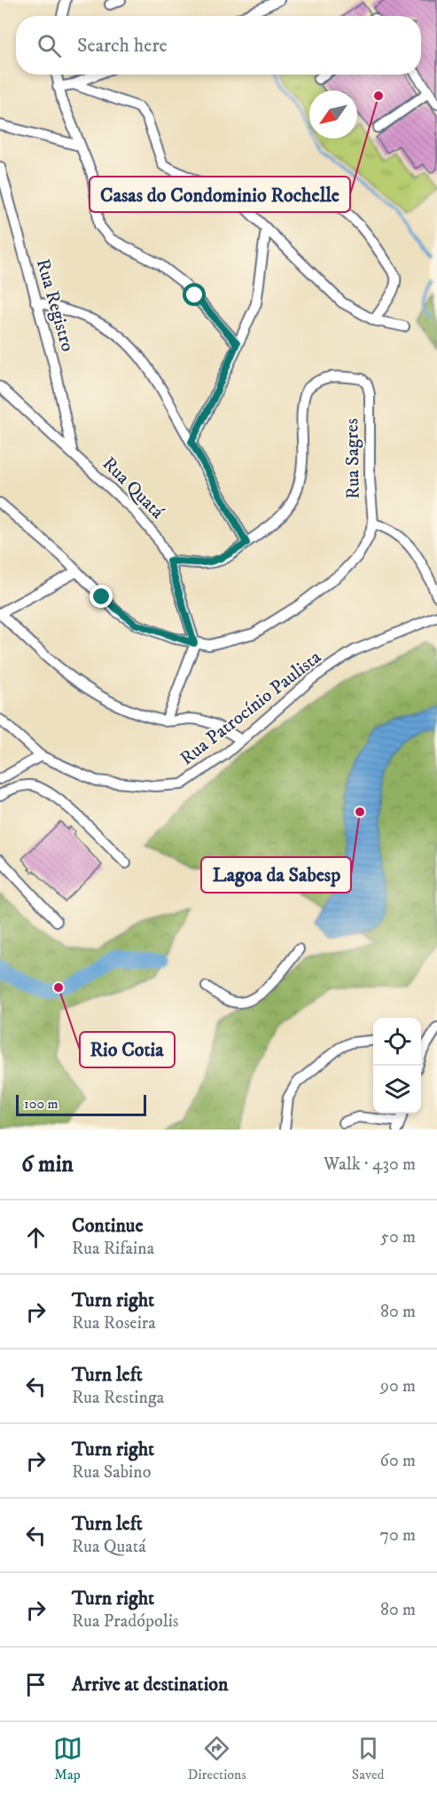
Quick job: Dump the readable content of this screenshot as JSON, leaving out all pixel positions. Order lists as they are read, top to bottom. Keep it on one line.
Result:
{"streets":{"street":["Rua Registro","Rua Sagres","Rua Quatá","Rua Patrocínio Paulista"]},"crossings":[["Rua Registro","Rua Quatá"]],"places":["Casas do Condominio Rochelle","Lagoa da Sabesp","Rio Cotia"],"scale_bar":"100 m","north":"bottom left","page":{"search":"Search here","scale":"100 m","heading":["6 min","Walk · 430 m"],"list":[["Continue","Rua Rifaina","50 m"],["Turn right","Rua Roseira","80 m"],["Turn left","Rua Restinga","90 m"],["Turn right","Rua Sabino","60 m"],["Turn left","Rua Quatá","70 m"],["Turn right","Rua Pradópolis","80 m"],"Arrive at destination"],"nav":["Map","Directions","Saved"]}}
